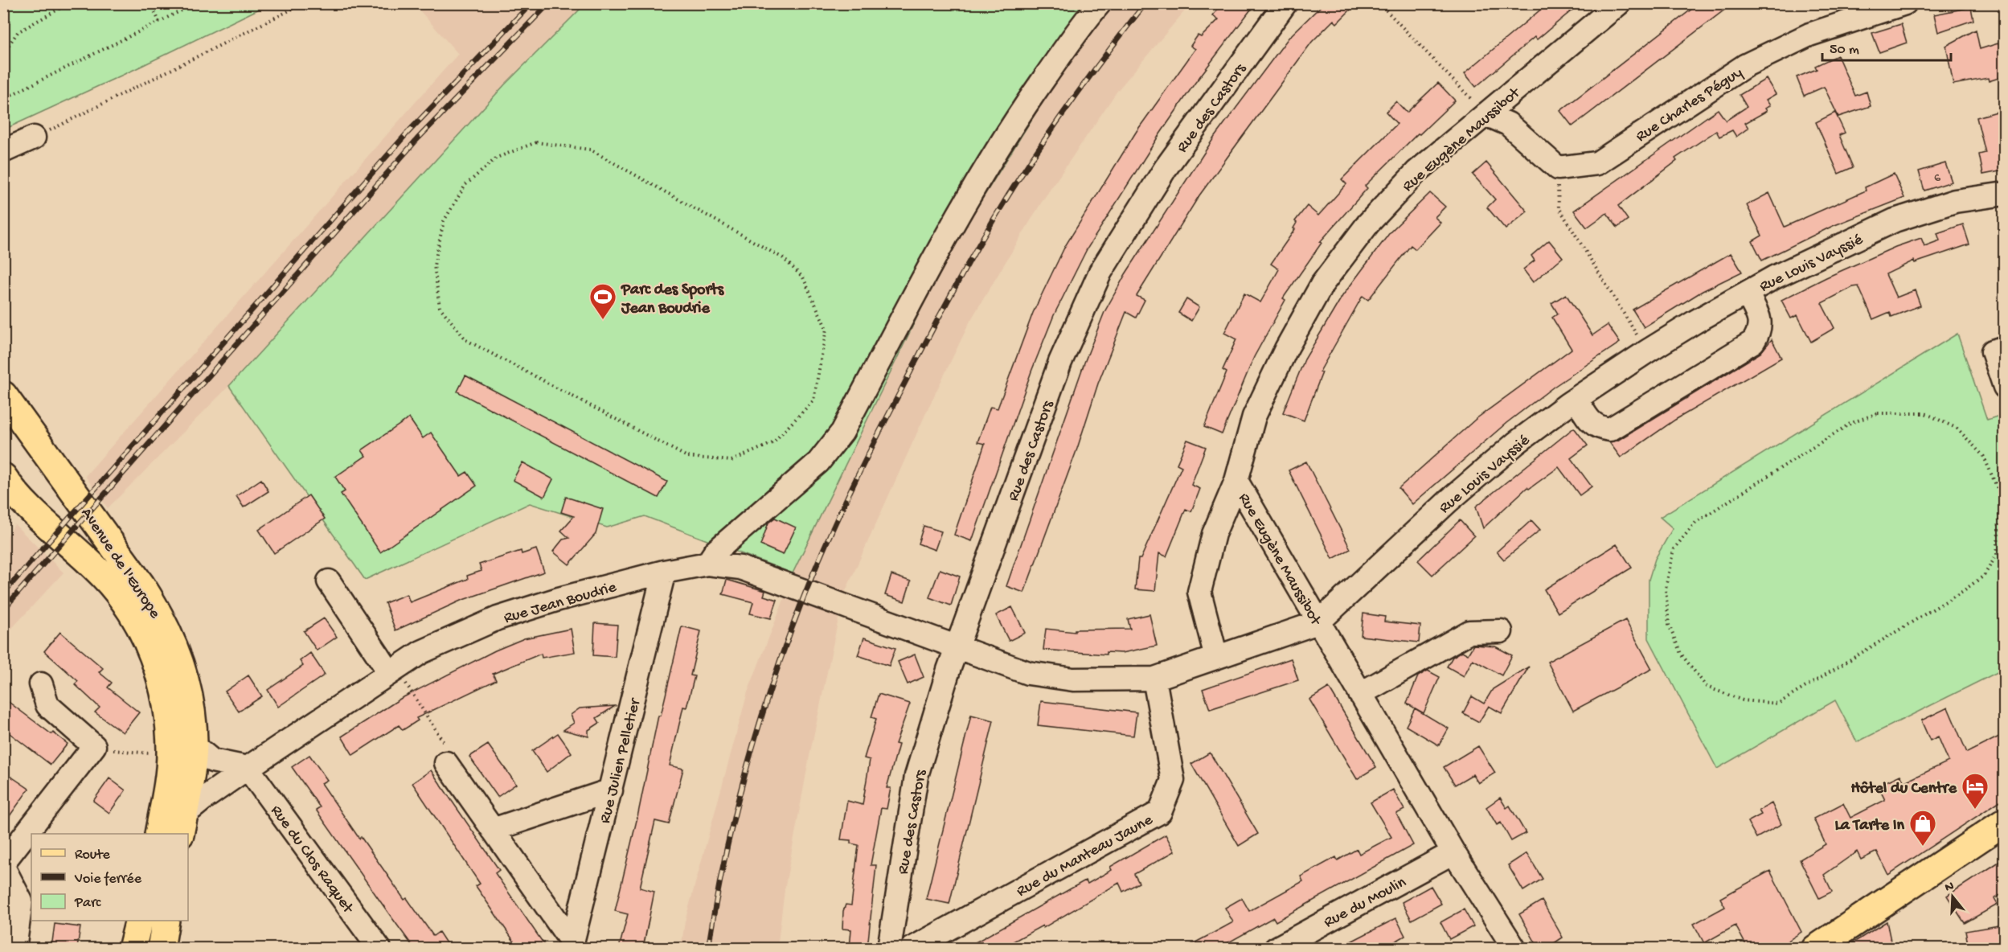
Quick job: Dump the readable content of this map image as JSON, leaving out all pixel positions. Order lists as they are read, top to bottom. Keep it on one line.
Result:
{"streets":{"main road":["Avenue de l'Europe"],"street":["Rue Charles Péguy","Rue des Castors","Rue Eugène Maussibot","Rue Louis Vayssié","Rue Jean Boudrie","Rue Julien Pelletier","Rue du Manteau Jaune","Rue du Clos Raquet","Rue du Moulin"]},"crossings":[["Rue des Castors","Rue Louis Vayssié"],["Rue des Castors","Rue Jean Boudrie"],["Rue Eugène Maussibot","Rue Louis Vayssié"],["Rue Eugène Maussibot","Rue du Moulin"],["Rue Louis Vayssié","Rue Jean Boudrie"],["Rue Louis Vayssié","Rue du Manteau Jaune"],["Avenue de l'Europe","Rue Jean Boudrie"],["Rue Jean Boudrie","Rue Julien Pelletier"],["Rue Jean Boudrie","Rue du Clos Raquet"]],"places":{"sports":["Parc des Sports Jean Boudrie"],"hotel":["Hôtel du Centre"],"shop":["La Tarte In"]},"house_numbers":["6"],"legend":["Route","Voie ferrée","Parc"],"scale_bar":"50 m","north":"top"}
